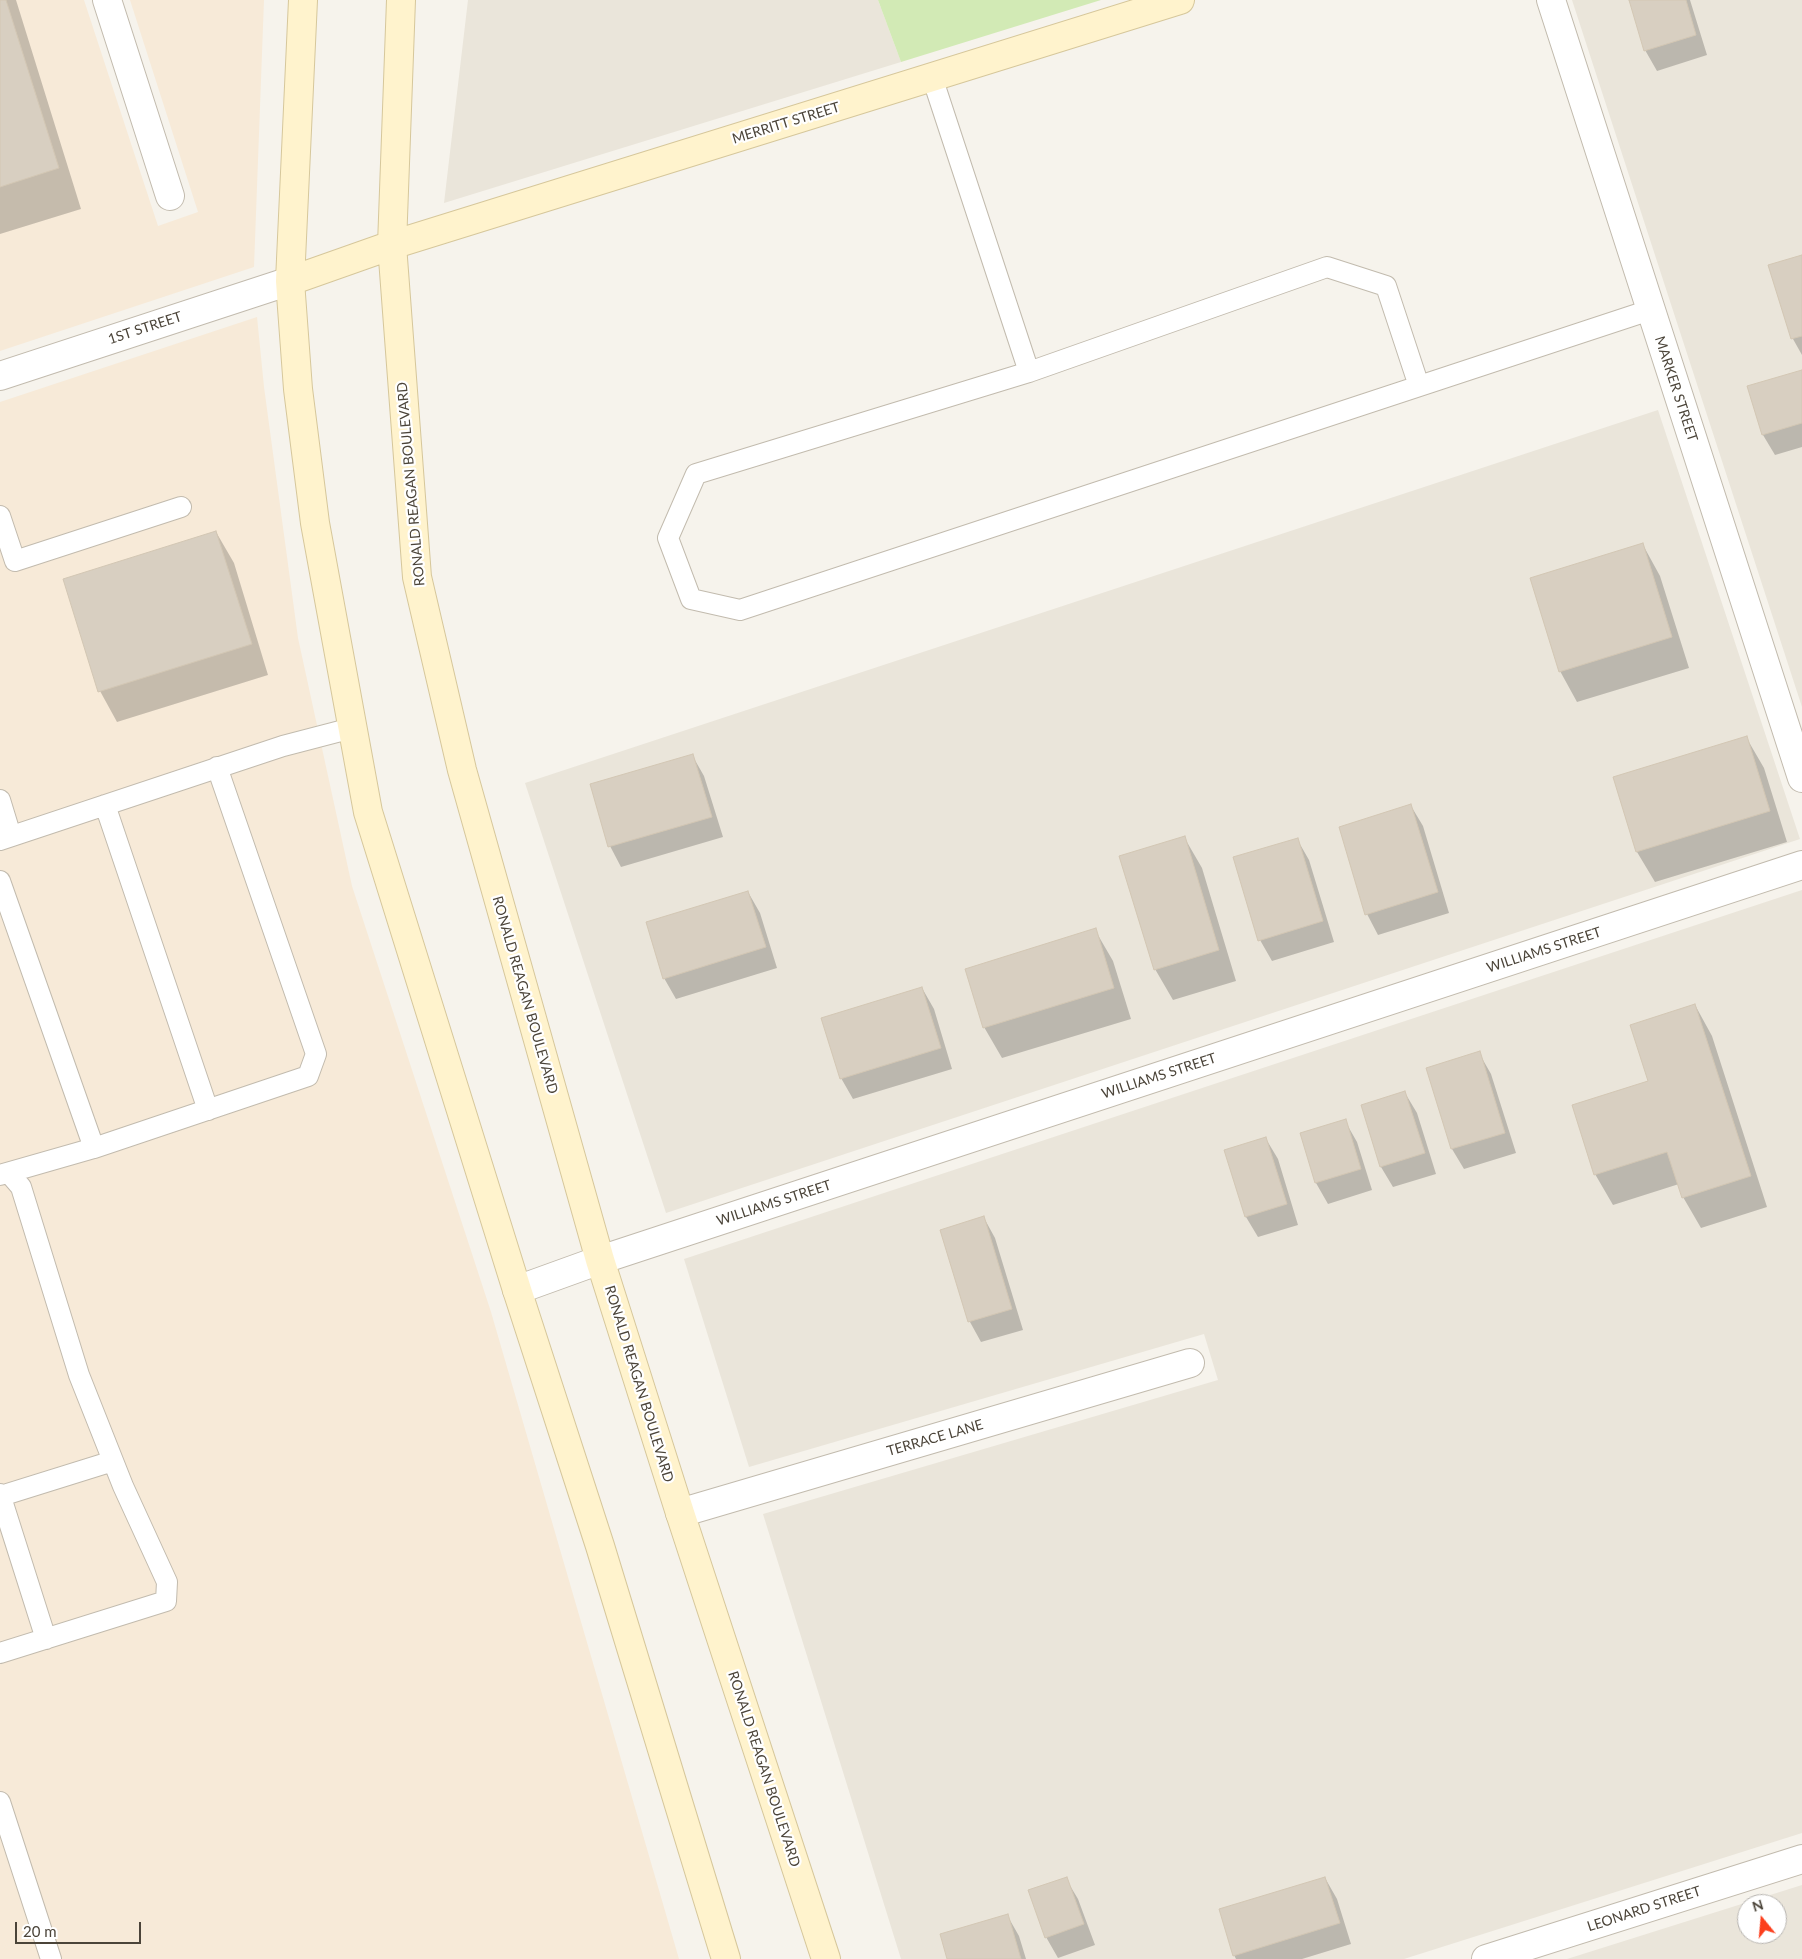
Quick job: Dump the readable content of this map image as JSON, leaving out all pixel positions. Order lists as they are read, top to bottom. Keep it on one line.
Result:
{"streets":{"main road":["MERRITT STREET","RONALD REAGAN BOULEVARD"],"street":["1ST STREET","MARKER STREET","WILLIAMS STREET","TERRACE LANE","LEONARD STREET"]},"crossings":[["MERRITT STREET","1ST STREET"],["MERRITT STREET","RONALD REAGAN BOULEVARD"],["RONALD REAGAN BOULEVARD","WILLIAMS STREET"],["RONALD REAGAN BOULEVARD","TERRACE LANE"]],"scale_bar":"20 m","north":"top"}
